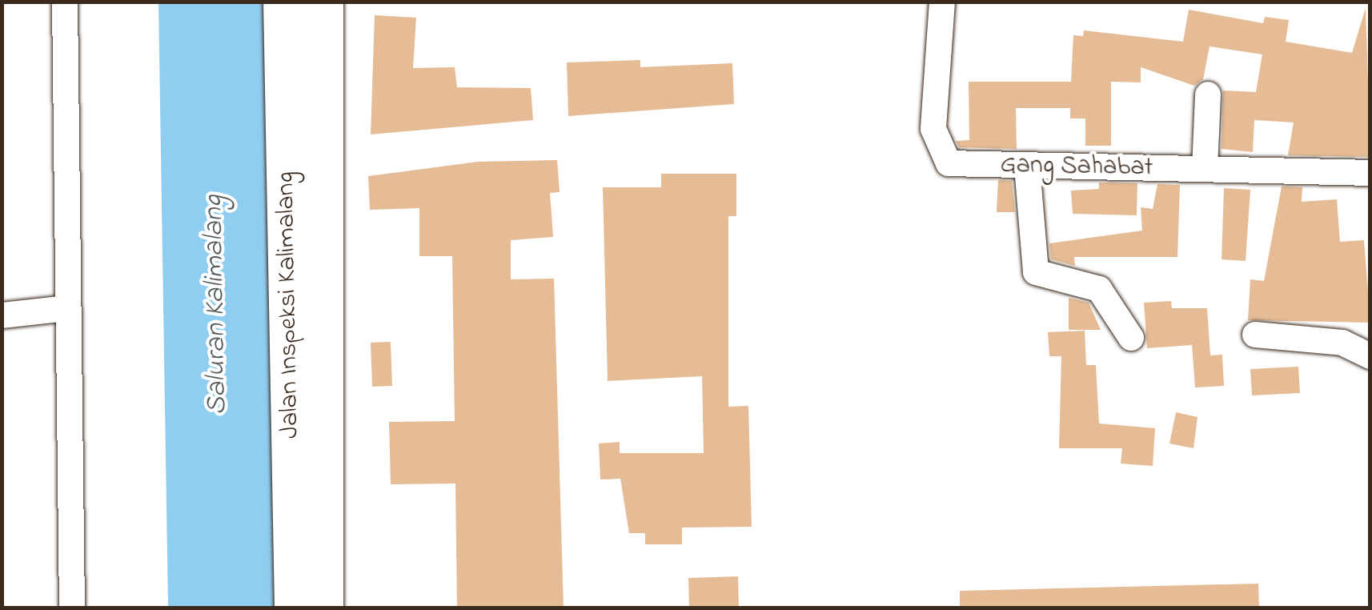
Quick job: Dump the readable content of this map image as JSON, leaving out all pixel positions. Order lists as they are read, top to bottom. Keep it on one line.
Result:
{"streets":{"main road":["Jalan Inspeksi Kalimalang"],"street":["Gang Sahabat"]},"water":["Saluran Kalimalang"]}
